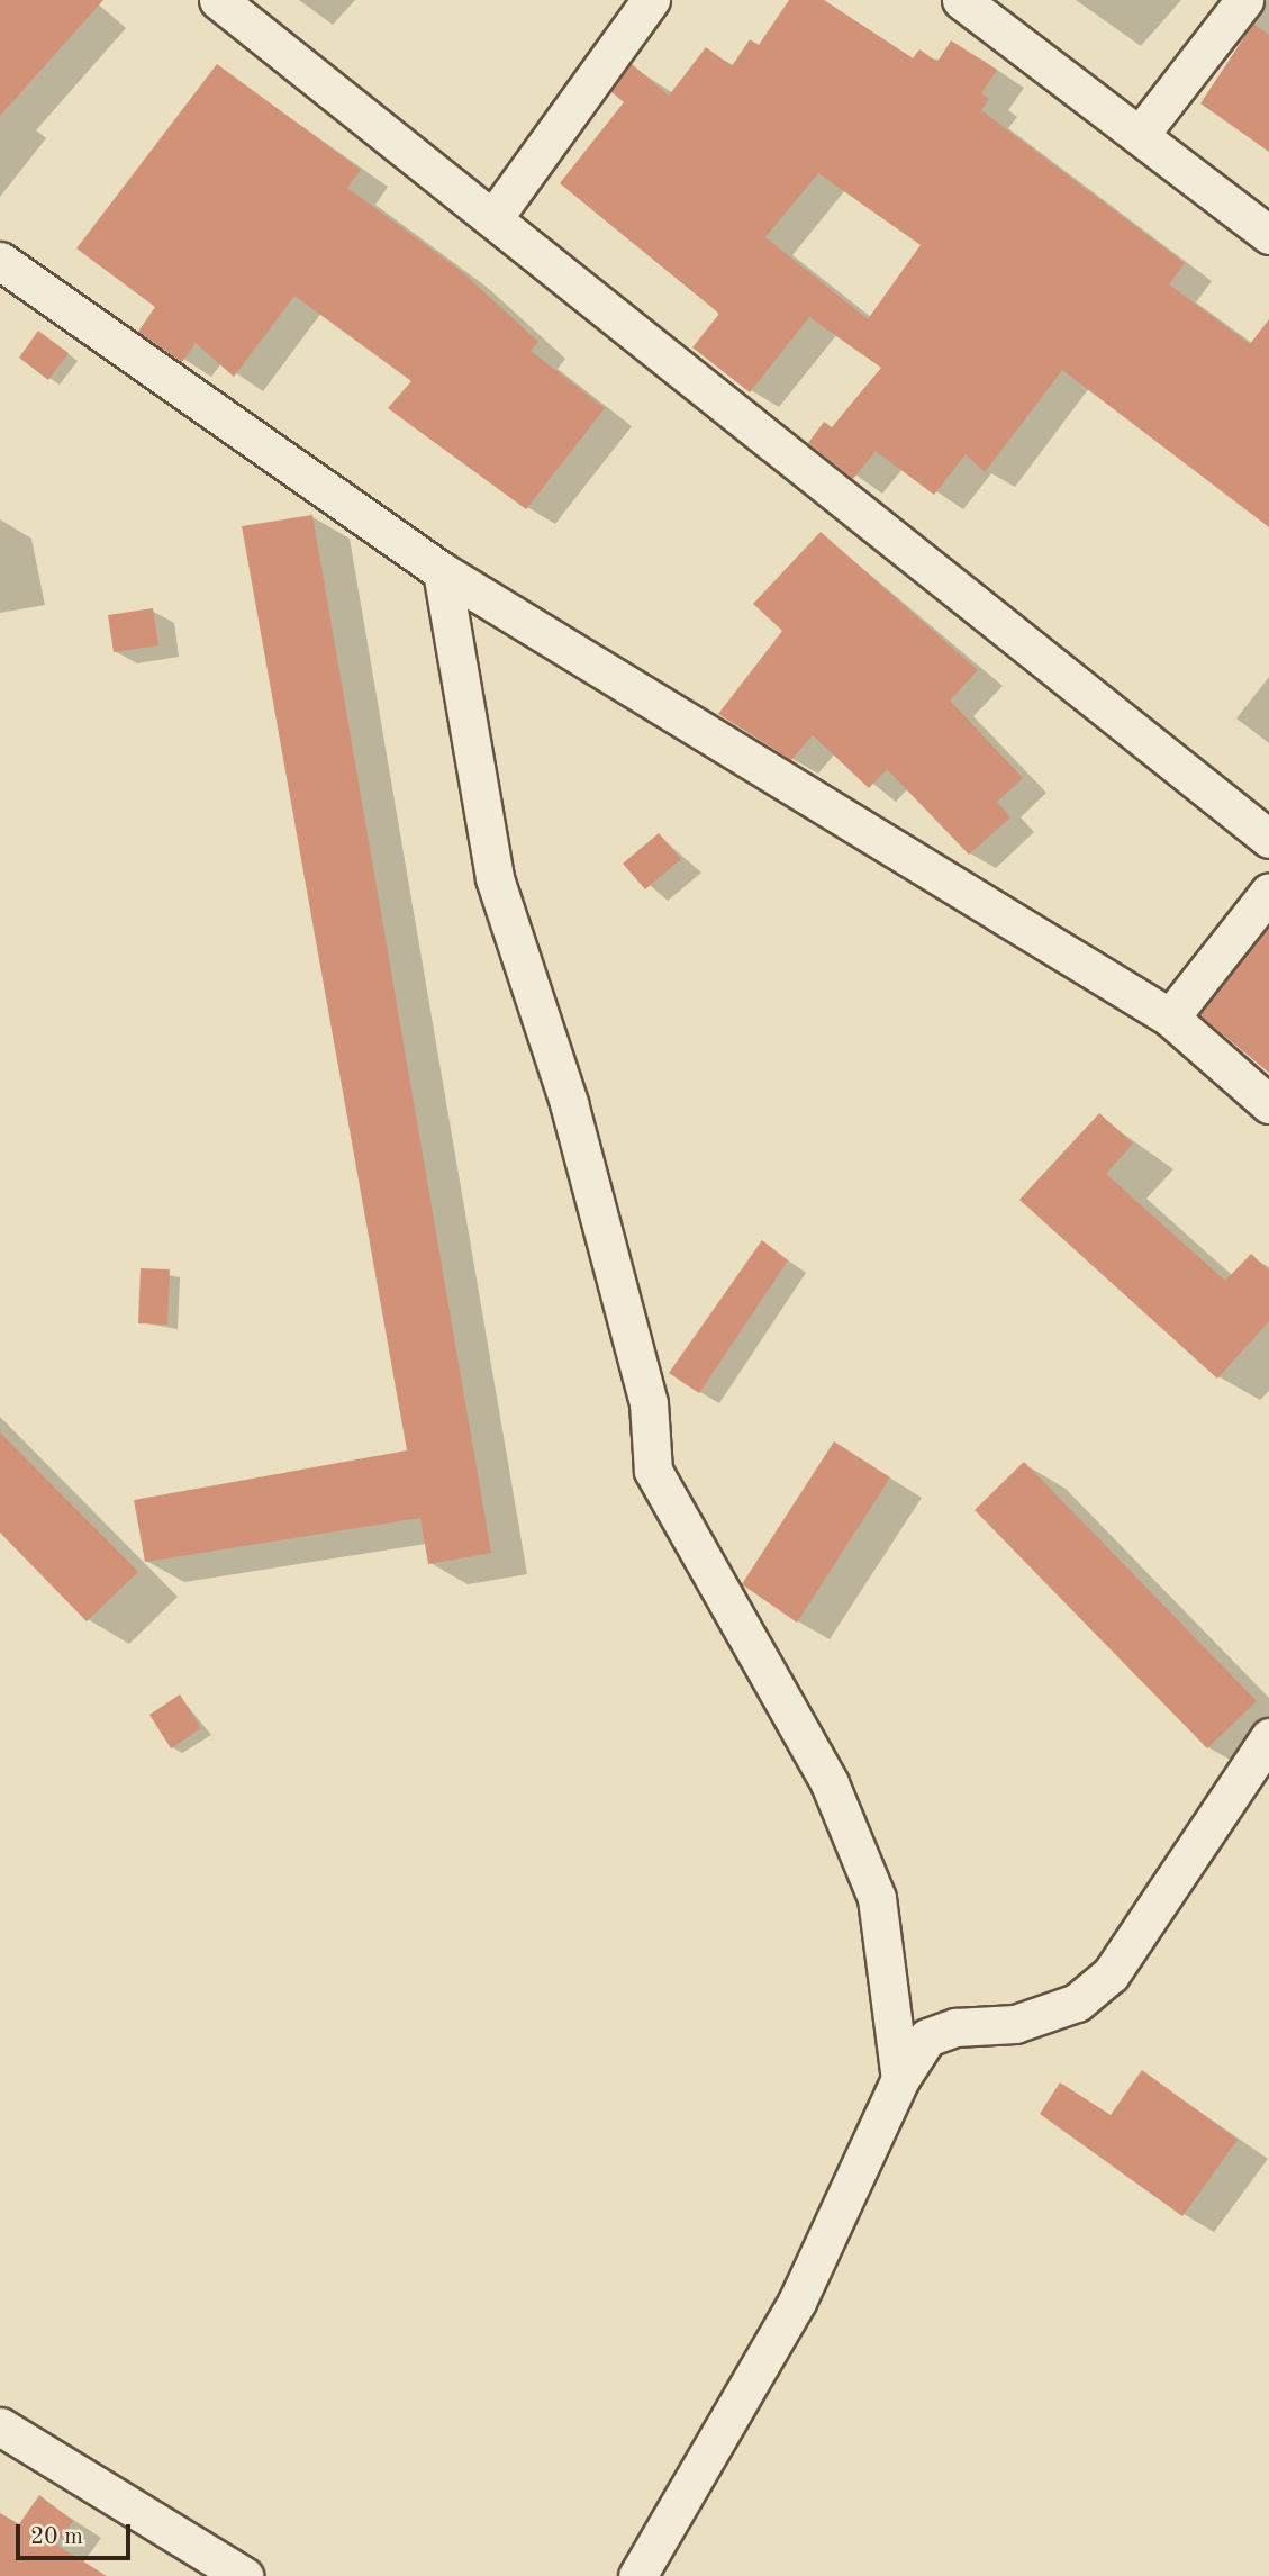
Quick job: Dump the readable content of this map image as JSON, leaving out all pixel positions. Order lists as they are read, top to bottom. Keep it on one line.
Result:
{"scale_bar":"20 m"}
